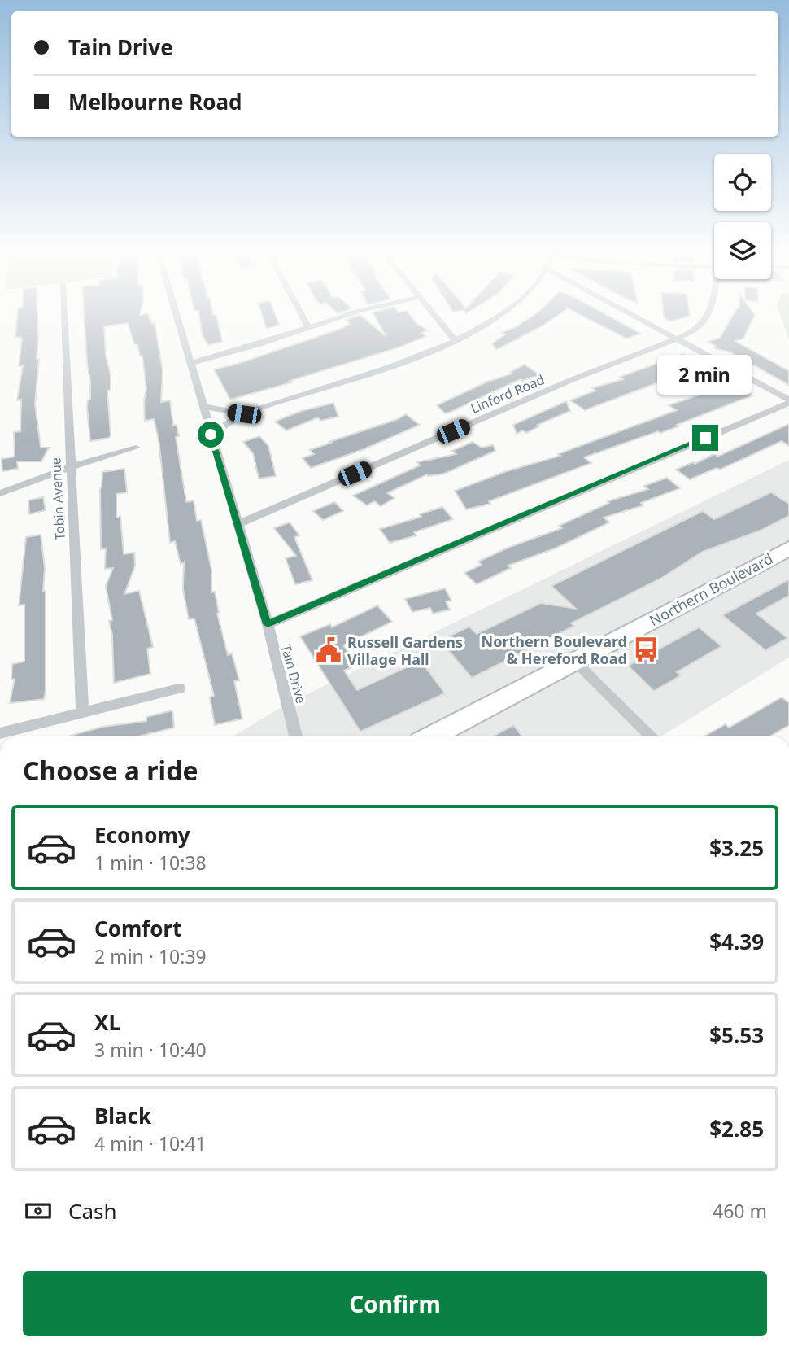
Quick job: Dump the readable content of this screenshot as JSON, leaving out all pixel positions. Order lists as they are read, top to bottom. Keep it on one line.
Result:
{"streets":{"main road":["Northern Boulevard"],"street":["Linford Road","Tobin Avenue","Tain Drive"]},"crossings":[["Linford Road","Tain Drive"]],"places":{"bus stop":["Northern Boulevard & Hereford Road"],"public building":["Russell Gardens Village Hall"]},"page":{"banner":["Tain Drive","Melbourne Road"],"bubble":"2 min","heading":"Choose a ride","list":[{"name":"Economy","note":"1 min · 10:38","value":"$3.25"},{"name":"Comfort","note":"2 min · 10:39","value":"$4.39"},{"name":"XL","note":"3 min · 10:40","value":"$5.53"},{"name":"Black","note":"4 min · 10:41","value":"$2.85"}],"pay":["Cash","460 m"],"buttons":"Confirm"}}
